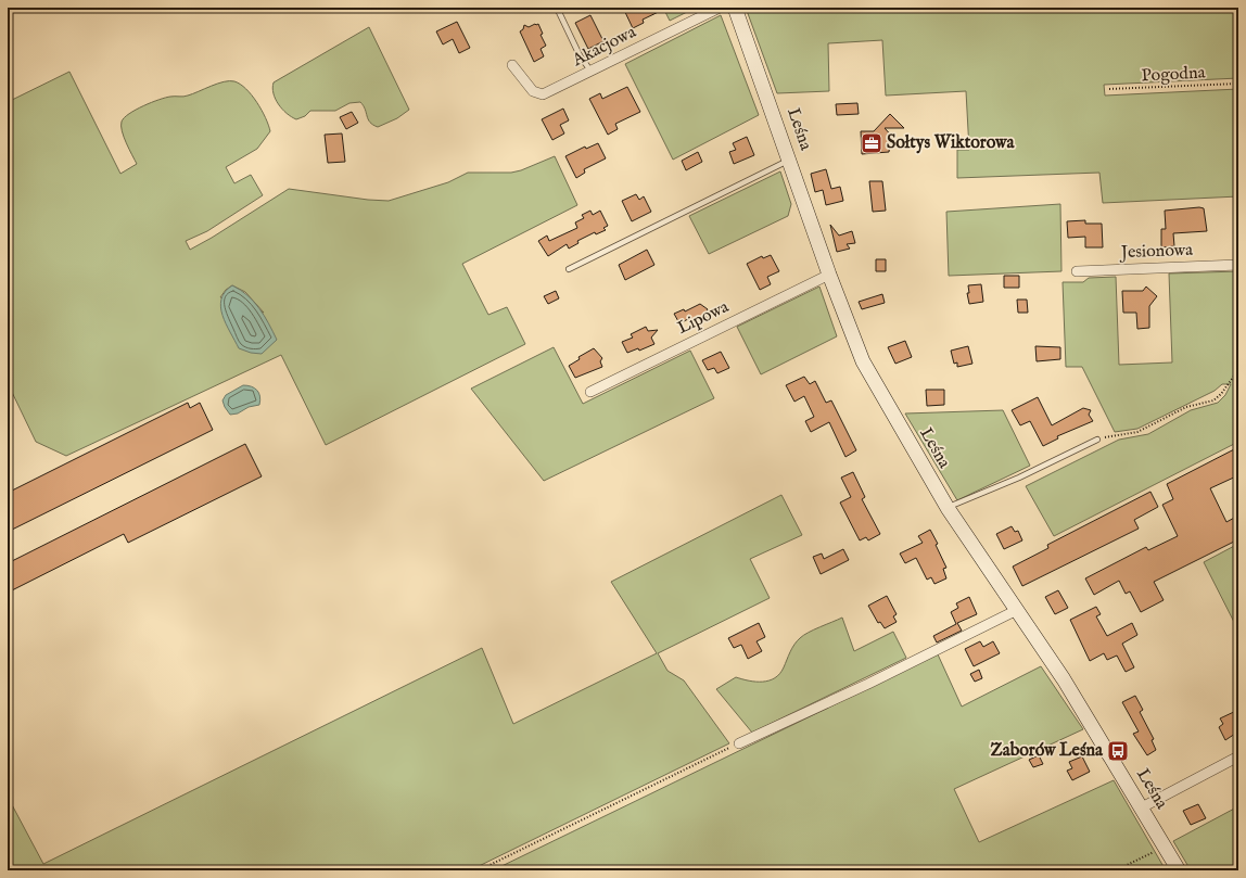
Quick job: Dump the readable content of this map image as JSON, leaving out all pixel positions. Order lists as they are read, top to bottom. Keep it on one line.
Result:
{"streets":{"street":["Akacjowa","Leśna","Jesionowa","Lipowa"],"path":["Pogodna"]},"crossings":[["Leśna","Lipowa"]],"places":{"office":["Sołtys Wiktorowa"],"bus stop":["Zaborów Leśna"]}}
